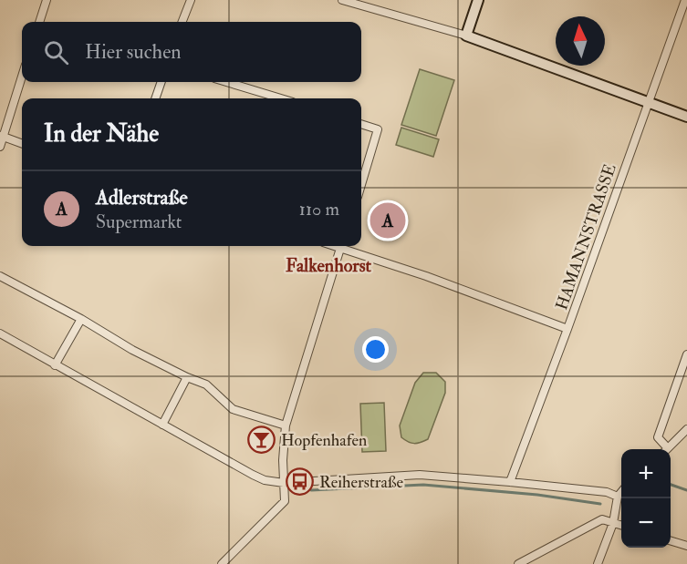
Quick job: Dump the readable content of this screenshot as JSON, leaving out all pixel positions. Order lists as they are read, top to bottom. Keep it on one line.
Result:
{"streets":{"street":["HAMANNSTRASSE"]},"districts":["Falkenhorst"],"places":{"bar":["Hopfenhafen"],"bus stop":["Reiherstraße"]},"north":"top","page":{"search":"Hier suchen","heading":"In der Nähe","list":[{"mark":"A","name":"Adlerstraße","note":"Supermarkt","value":"110 m"}],"pins":"A","map_buttons":["+","−"]}}
